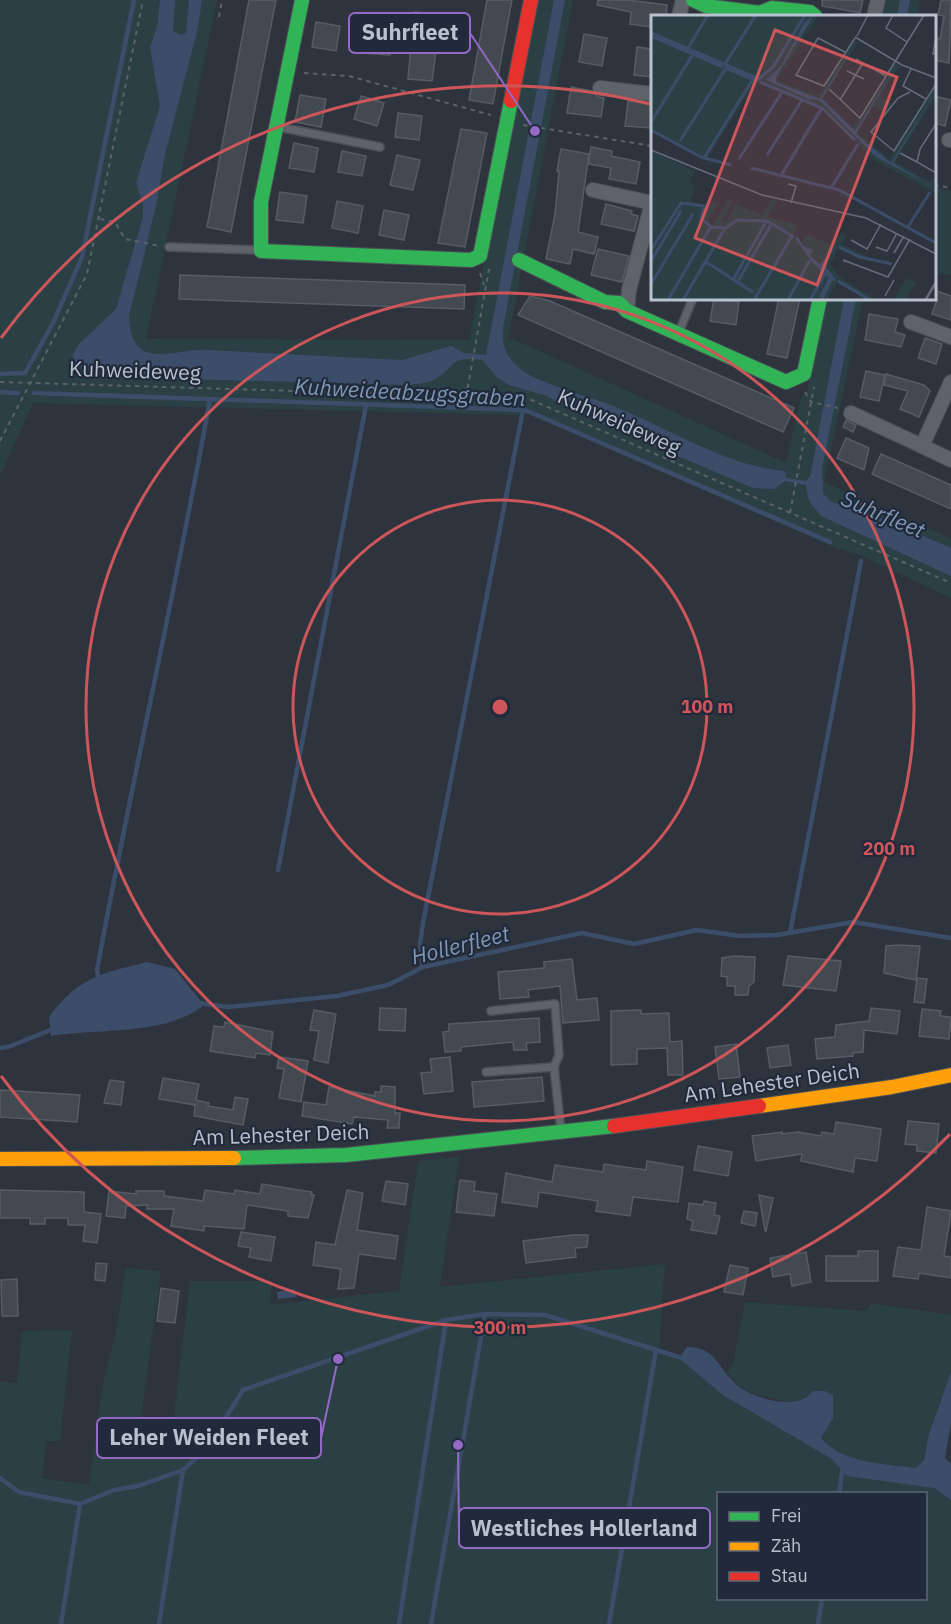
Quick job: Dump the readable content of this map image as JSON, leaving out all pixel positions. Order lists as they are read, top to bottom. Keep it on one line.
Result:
{"streets":{"street":["Am Lehester Deich"],"path":["Kuhweideweg"]},"water":["Kuhweideabzugsgraben","Suhrfleet","Hollerfleet"],"places":["Suhrfleet","Leher Weiden Fleet","Westliches Hollerland"],"legend":["Frei","Zäh","Stau"],"rings":["100 m","200 m","300 m"]}
